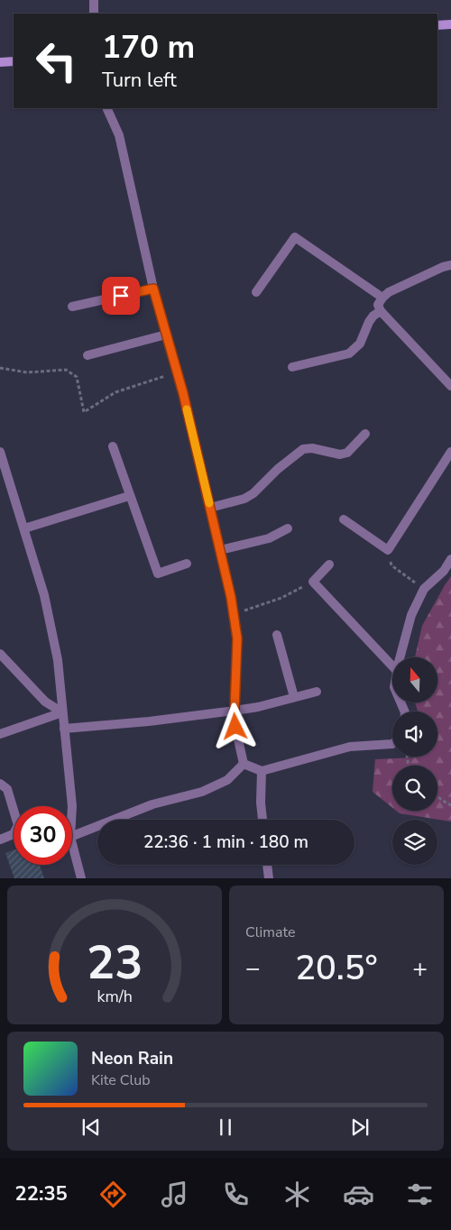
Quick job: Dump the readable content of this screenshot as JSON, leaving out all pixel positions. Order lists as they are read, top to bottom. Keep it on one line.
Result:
{"north":"top","page":{"turn":["170 m","Turn left"],"limit":"30","trip":"22:36 · 1 min · 180 m","tile":"Climate","heat":["−","20.5°","+"],"song":["Neon Rain","Kite Club"],"tabs":"22:35","gauge":["23","km/h"]}}
